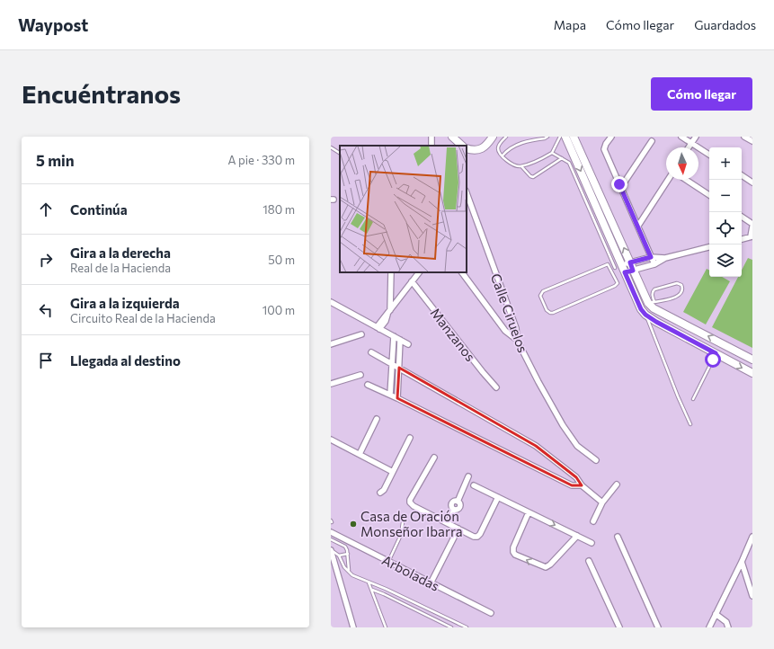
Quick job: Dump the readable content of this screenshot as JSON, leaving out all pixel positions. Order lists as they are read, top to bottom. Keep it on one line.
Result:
{"streets":{"street":["Calle Ciruelos","Manzanos","Arboladas"]},"places":["Casa de Oración Monseñor Ibarra"],"north":"bottom","page":{"header":"Waypost","nav":["Mapa","Cómo llegar","Guardados"],"buttons":"Cómo llegar","title":"Encuéntranos","heading":["5 min","A pie · 330 m"],"map_buttons":["+","−"],"list":[["Continúa","180 m"],["Gira a la derecha","Real de la Hacienda","50 m"],["Gira a la izquierda","Circuito Real de la Hacienda","100 m"],"Llegada al destino"]}}
